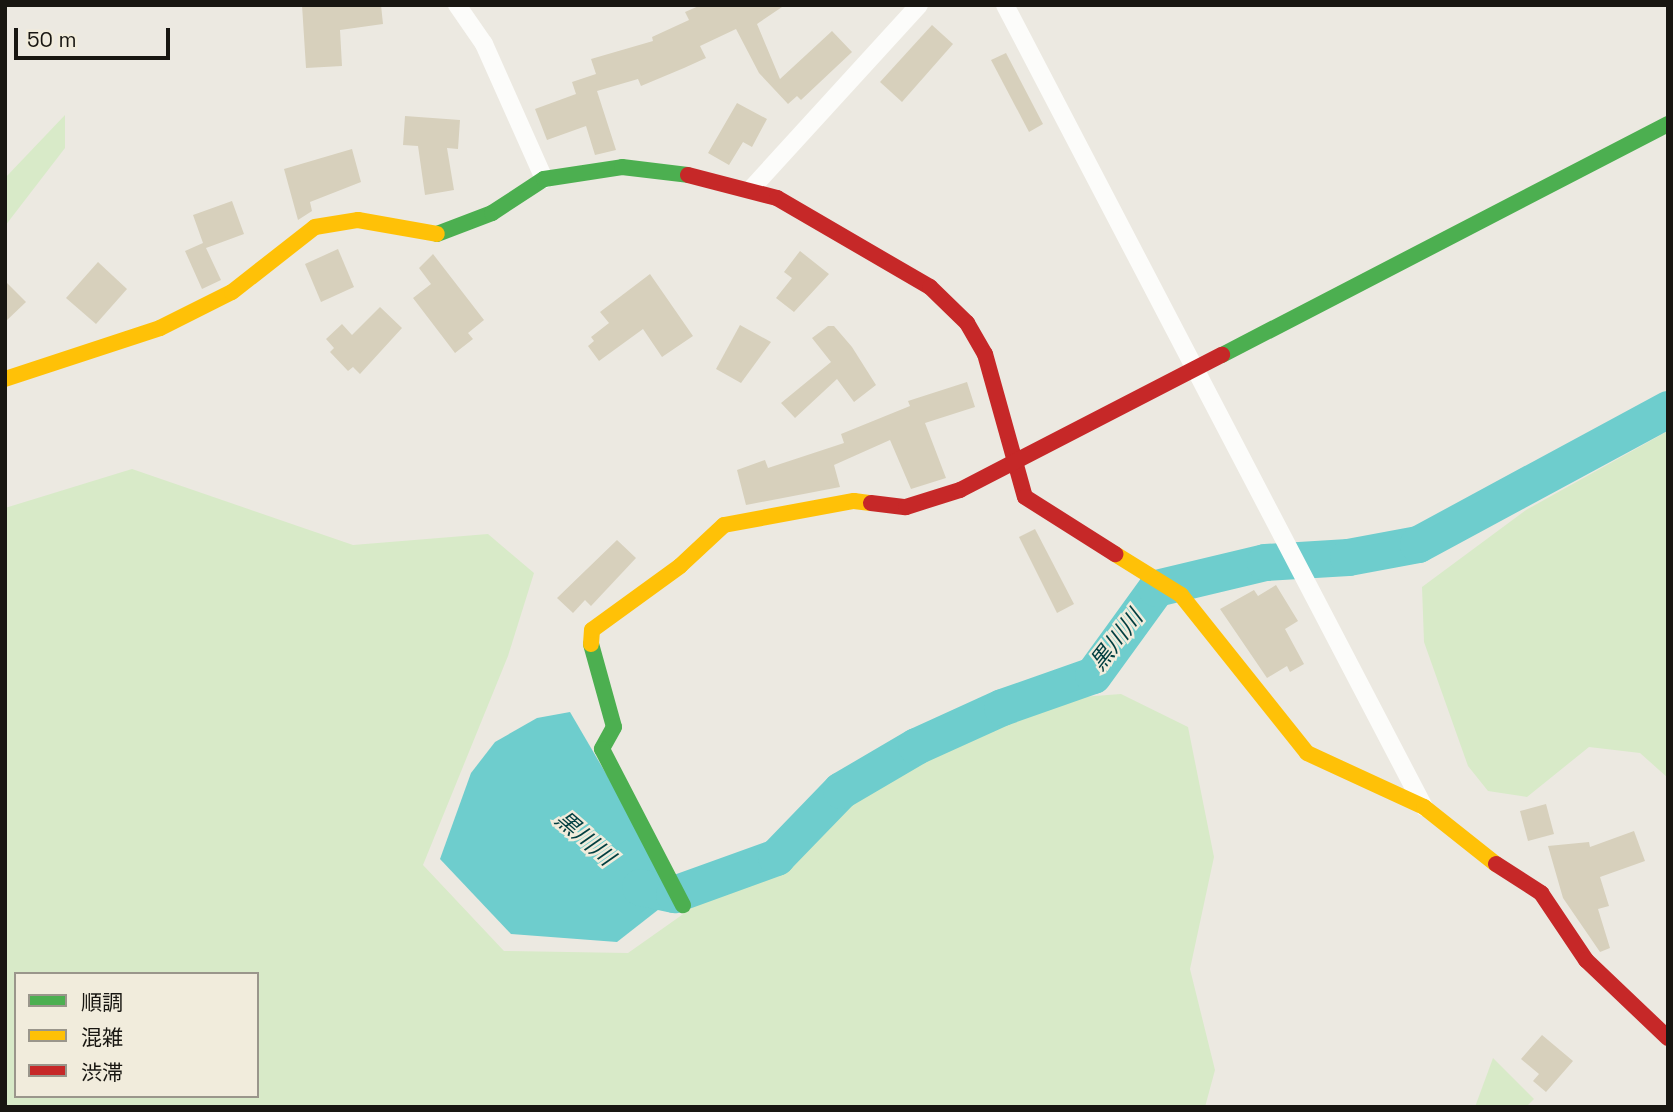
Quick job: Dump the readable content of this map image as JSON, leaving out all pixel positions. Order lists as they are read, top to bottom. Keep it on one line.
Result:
{"water":["黒川川"],"legend":["順調","混雑","渋滞"],"scale_bar":"50 m"}
